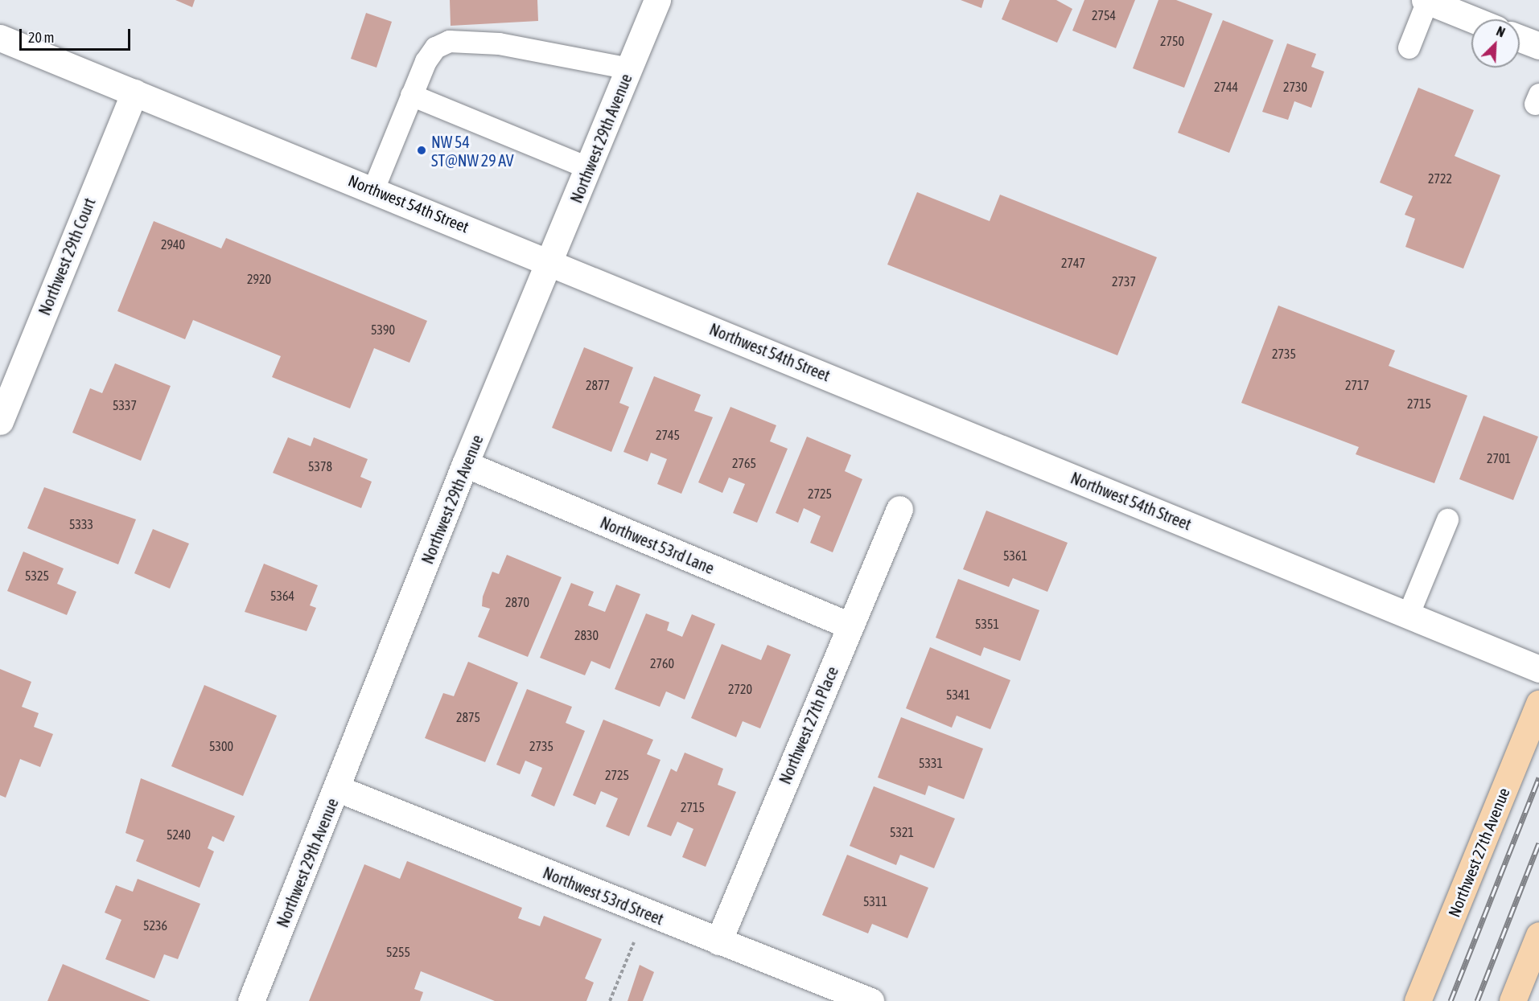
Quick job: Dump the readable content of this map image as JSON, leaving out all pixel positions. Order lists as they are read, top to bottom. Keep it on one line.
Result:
{"streets":{"main road":["Northwest 27th Avenue"],"street":["Northwest 29th Avenue","Northwest 54th Street","Northwest 29th Court","Northwest 53rd Lane","Northwest 27th Place","Northwest 53rd Street"]},"crossings":[["Northwest 29th Avenue","Northwest 54th Street"],["Northwest 29th Avenue","Northwest 53rd Lane"],["Northwest 29th Avenue","Northwest 53rd Street"],["Northwest 54th Street","Northwest 29th Court"],["Northwest 53rd Lane","Northwest 27th Place"],["Northwest 27th Place","Northwest 53rd Street"]],"places":["NW 54 ST@NW 29 AV"],"house_numbers":["2754","2750","2744","2730","2722","2940","2747","2920","2737","5390","2735","2877","2717","2715","5337","2745","2701","2765","5378","2725","5333","5361","5325","5364","2870","5351","2830","2760","2720","5341","2875","5300","2735","5331","2725","2715","5321","5240","5311","5236","5255"],"scale_bar":"20 m","north":"top right"}
